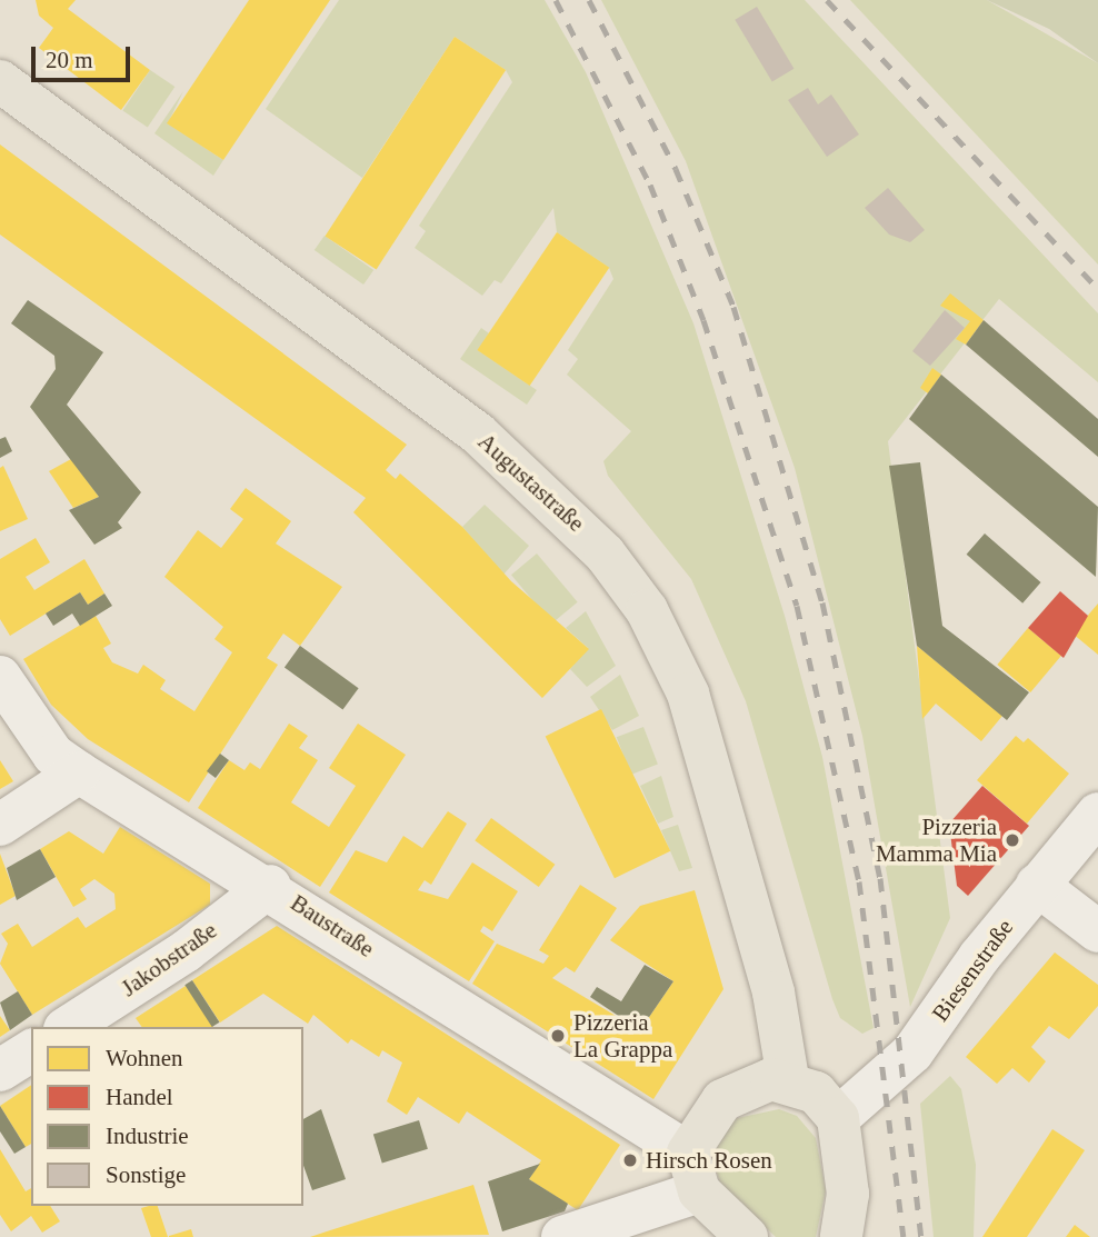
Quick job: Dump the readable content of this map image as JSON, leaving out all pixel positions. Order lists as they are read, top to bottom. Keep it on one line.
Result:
{"streets":{"main road":["Augustastraße","Baustraße"],"street":["Jakobstraße","Biesenstraße"]},"crossings":[["Baustraße","Jakobstraße"]],"places":["Pizzeria Mamma Mia","Pizzeria La Grappa","Hirsch Rosen"],"legend":["Wohnen","Handel","Industrie","Sonstige"],"scale_bar":"20 m"}
